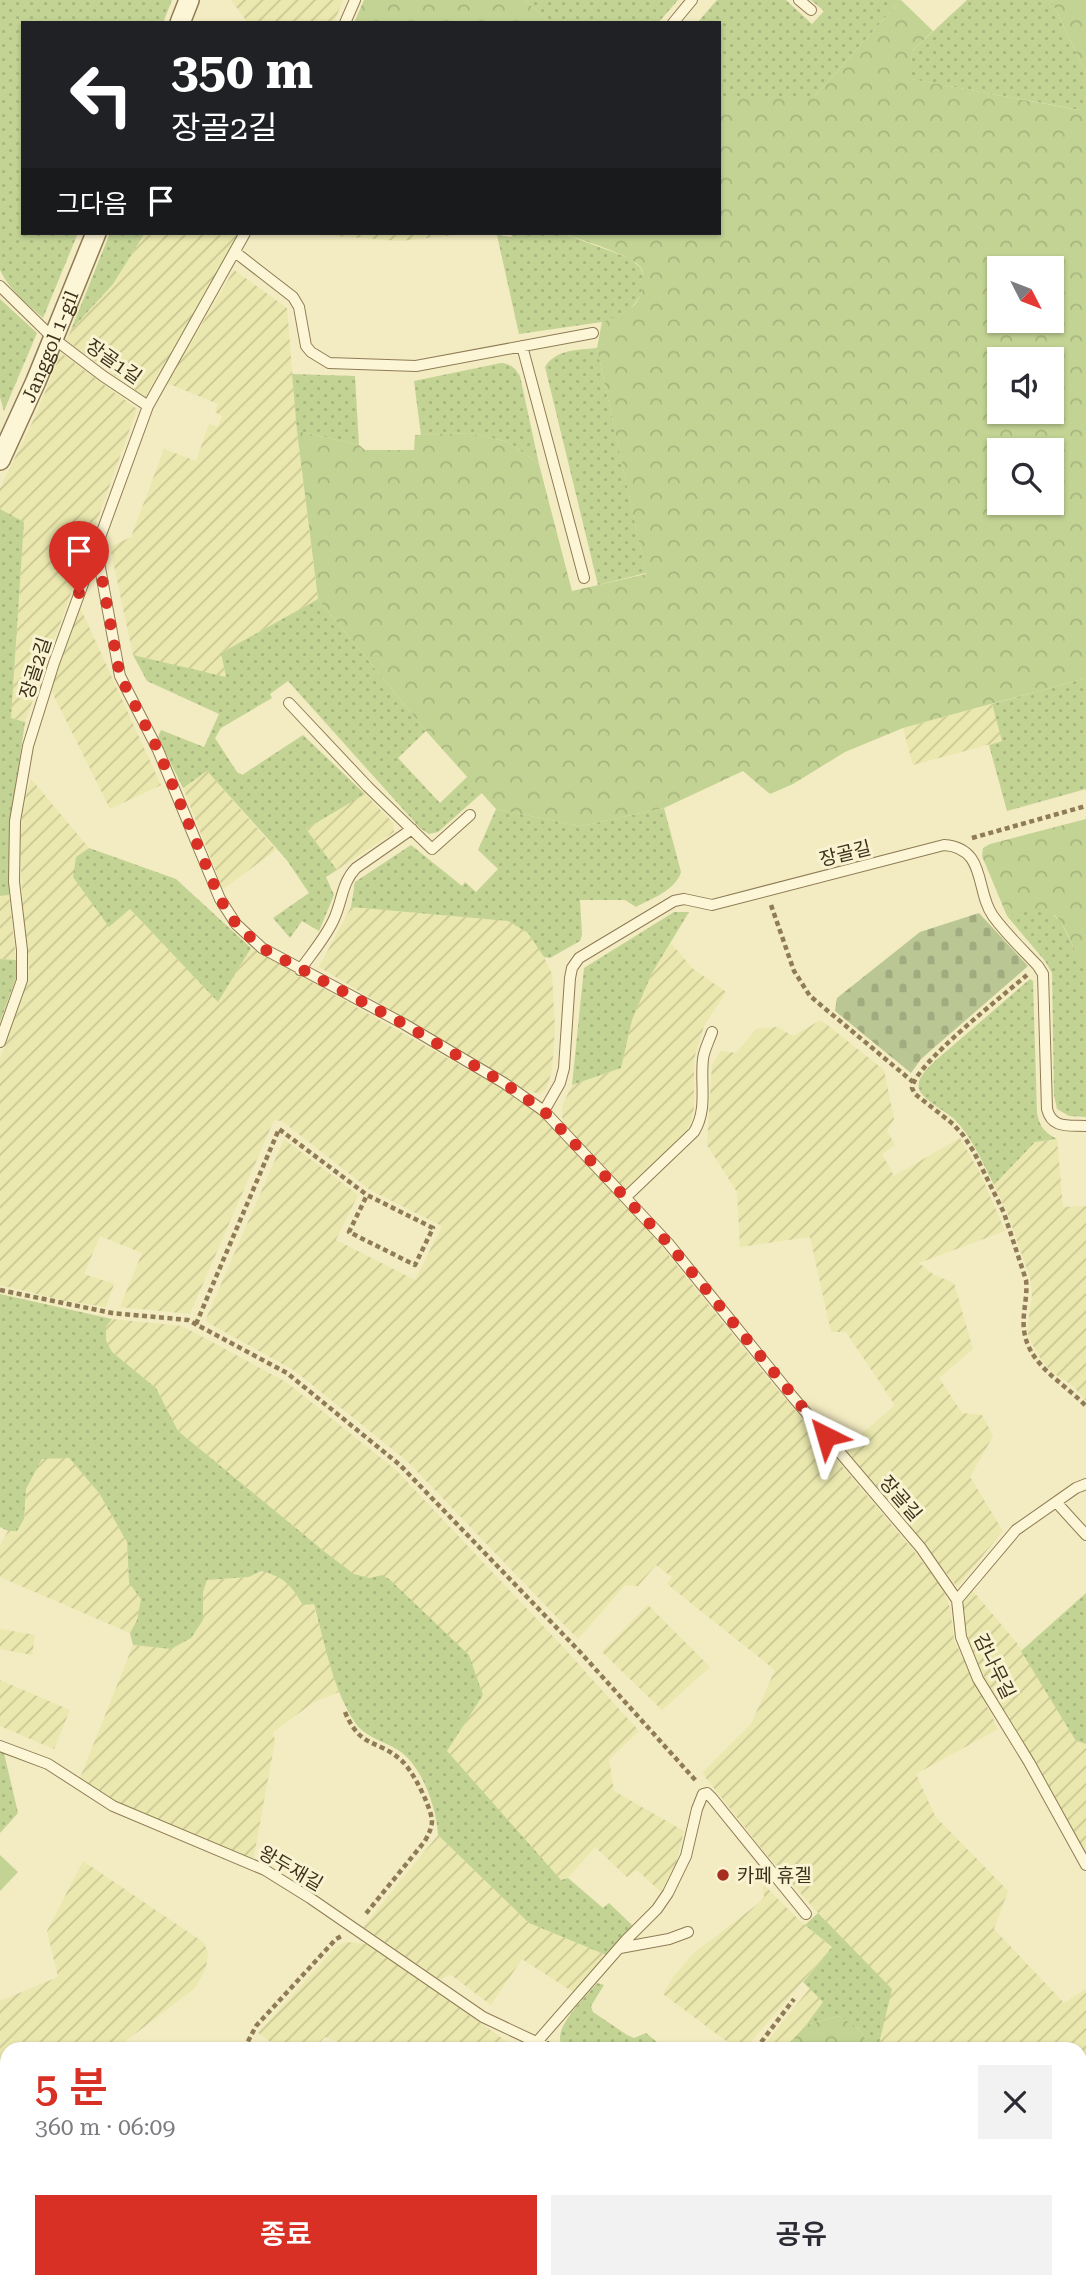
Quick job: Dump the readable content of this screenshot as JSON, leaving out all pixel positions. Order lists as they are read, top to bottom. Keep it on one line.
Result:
{"streets":{"street":["Janggol 1-gil"],"lane":["장골1길","장골2길","장골길","감나무길","왕두재길"]},"crossings":[["Janggol 1-gil","장골1길"],["장골1길","장골2길"],["장골2길","장골길"],["장골길","감나무길"]],"places":["카페 휴겔"],"north":"bottom right","page":{"turn":["350 m","장골2길"],"then":"그다음","heading":["5 분","360 m · 06:09"],"buttons":["종료","공유"]}}
